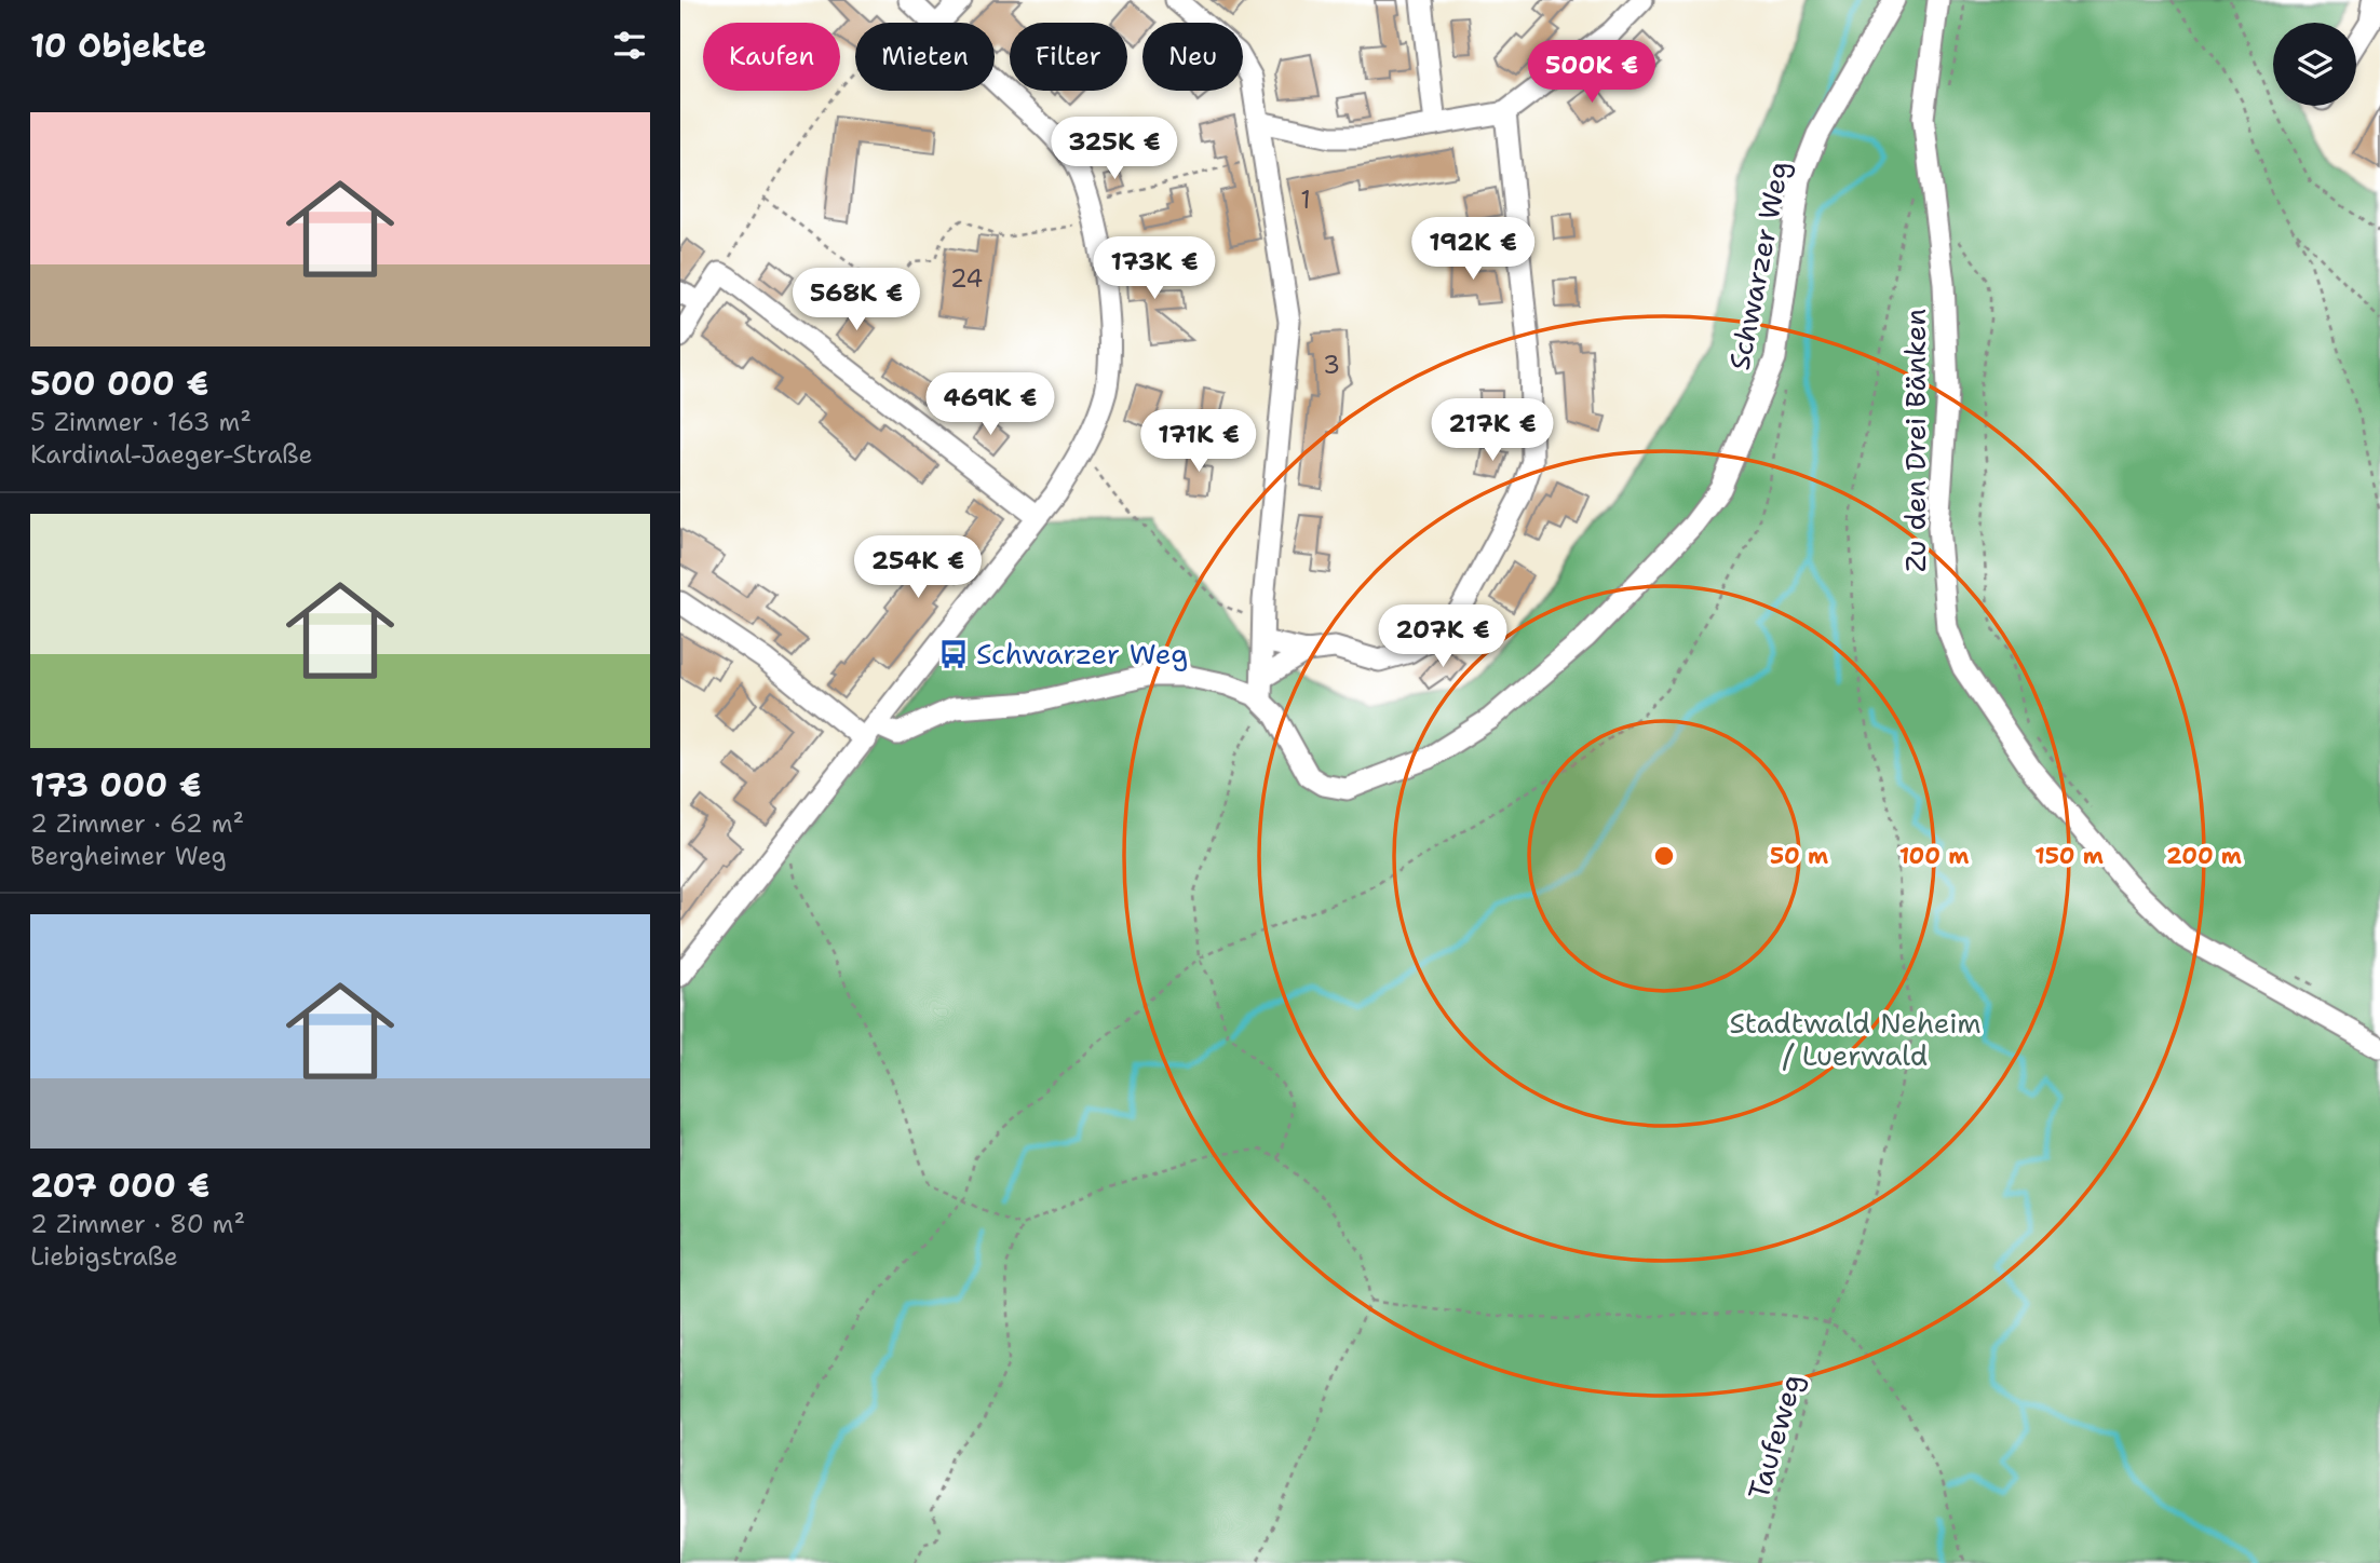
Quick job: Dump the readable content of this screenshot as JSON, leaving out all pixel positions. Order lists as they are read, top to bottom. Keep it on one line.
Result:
{"streets":{"street":["Schwarzer Weg","Zu den Drei Bänken"],"path":["Taufeweg"]},"parks":["Stadtwald Neheim / Luerwald"],"places":{"bus stop":["Schwarzer Weg"]},"house_numbers":["1","24","3"],"page":{"heading":"10 Objekte","chip":["Kaufen","Mieten","Filter","Neu"],"price":["500K €","325K €","192K €","173K €","568K €","469K €","217K €","171K €","254K €","207K €"],"list":[{"name":"500 000 €","note":"5 Zimmer · 163 m² · Kardinal-Jaeger-Straße"},{"name":"173 000 €","note":"2 Zimmer · 62 m² · Bergheimer Weg"},{"name":"207 000 €","note":"2 Zimmer · 80 m² · Liebigstraße"}]},"rings":["50 m","100 m","150 m","200 m"]}
